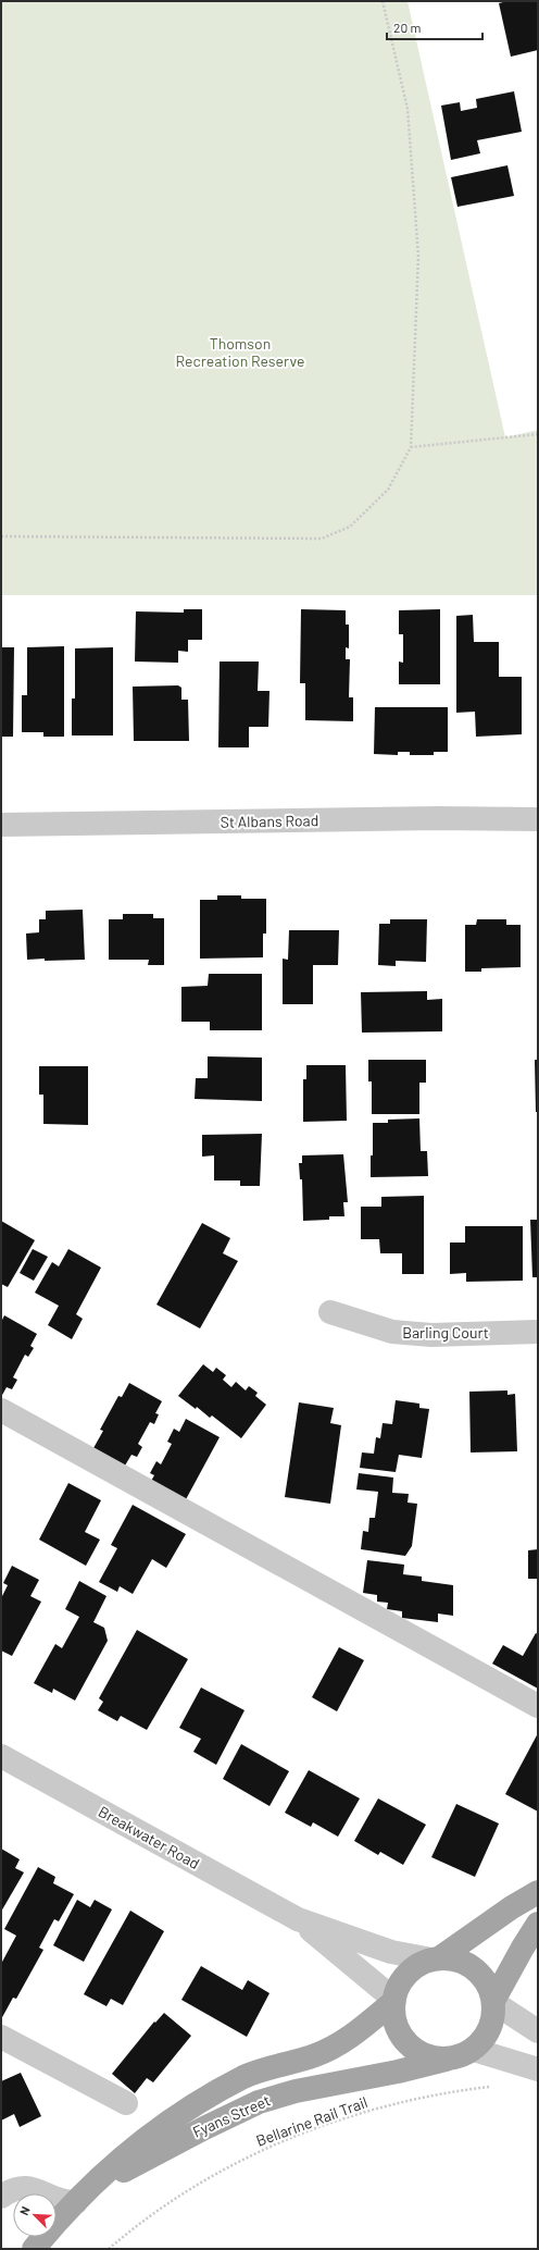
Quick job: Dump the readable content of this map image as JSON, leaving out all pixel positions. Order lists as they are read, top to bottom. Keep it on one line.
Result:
{"streets":{"main road":["Fyans Street"],"street":["St Albans Road","Barling Court","Breakwater Road"],"path":["Bellarine Rail Trail"]},"crossings":[["Breakwater Road","Fyans Street"]],"parks":["Thomson Recreation Reserve"],"scale_bar":"20 m","north":"top left"}
